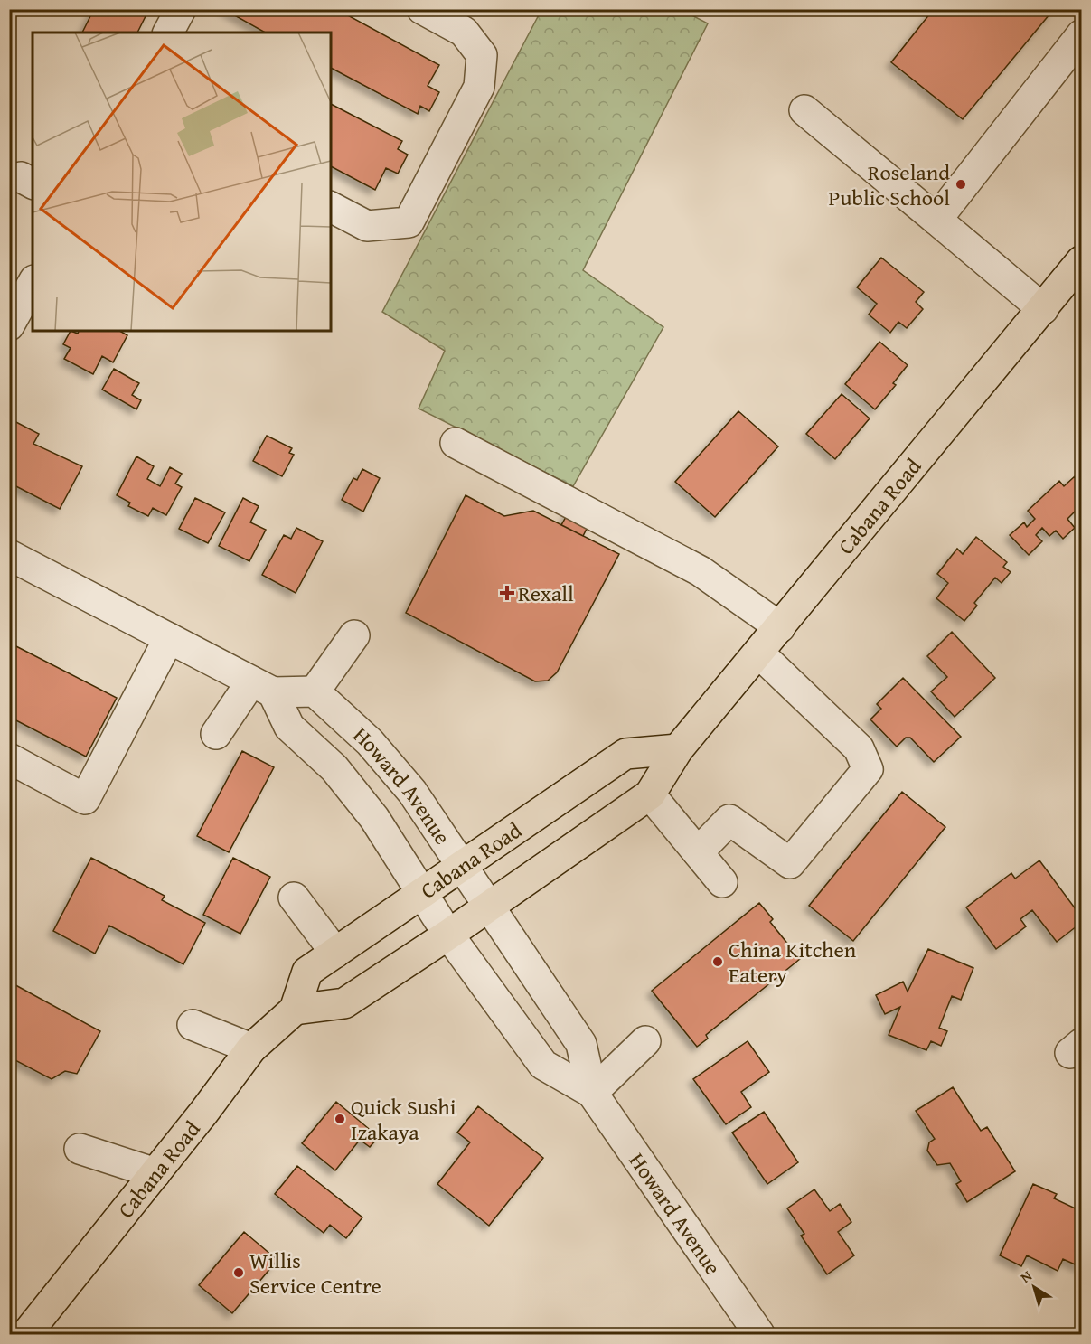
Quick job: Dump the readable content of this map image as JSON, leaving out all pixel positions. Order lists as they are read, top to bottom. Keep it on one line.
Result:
{"streets":{"main road":["Cabana Road"],"street":["Howard Avenue"]},"crossings":[["Cabana Road","Howard Avenue"]],"places":{"other":["Roseland Public School","China Kitchen Eatery","Quick Sushi Izakaya","Willis Service Centre"],"health":["Rexall"]},"north":"top left"}
